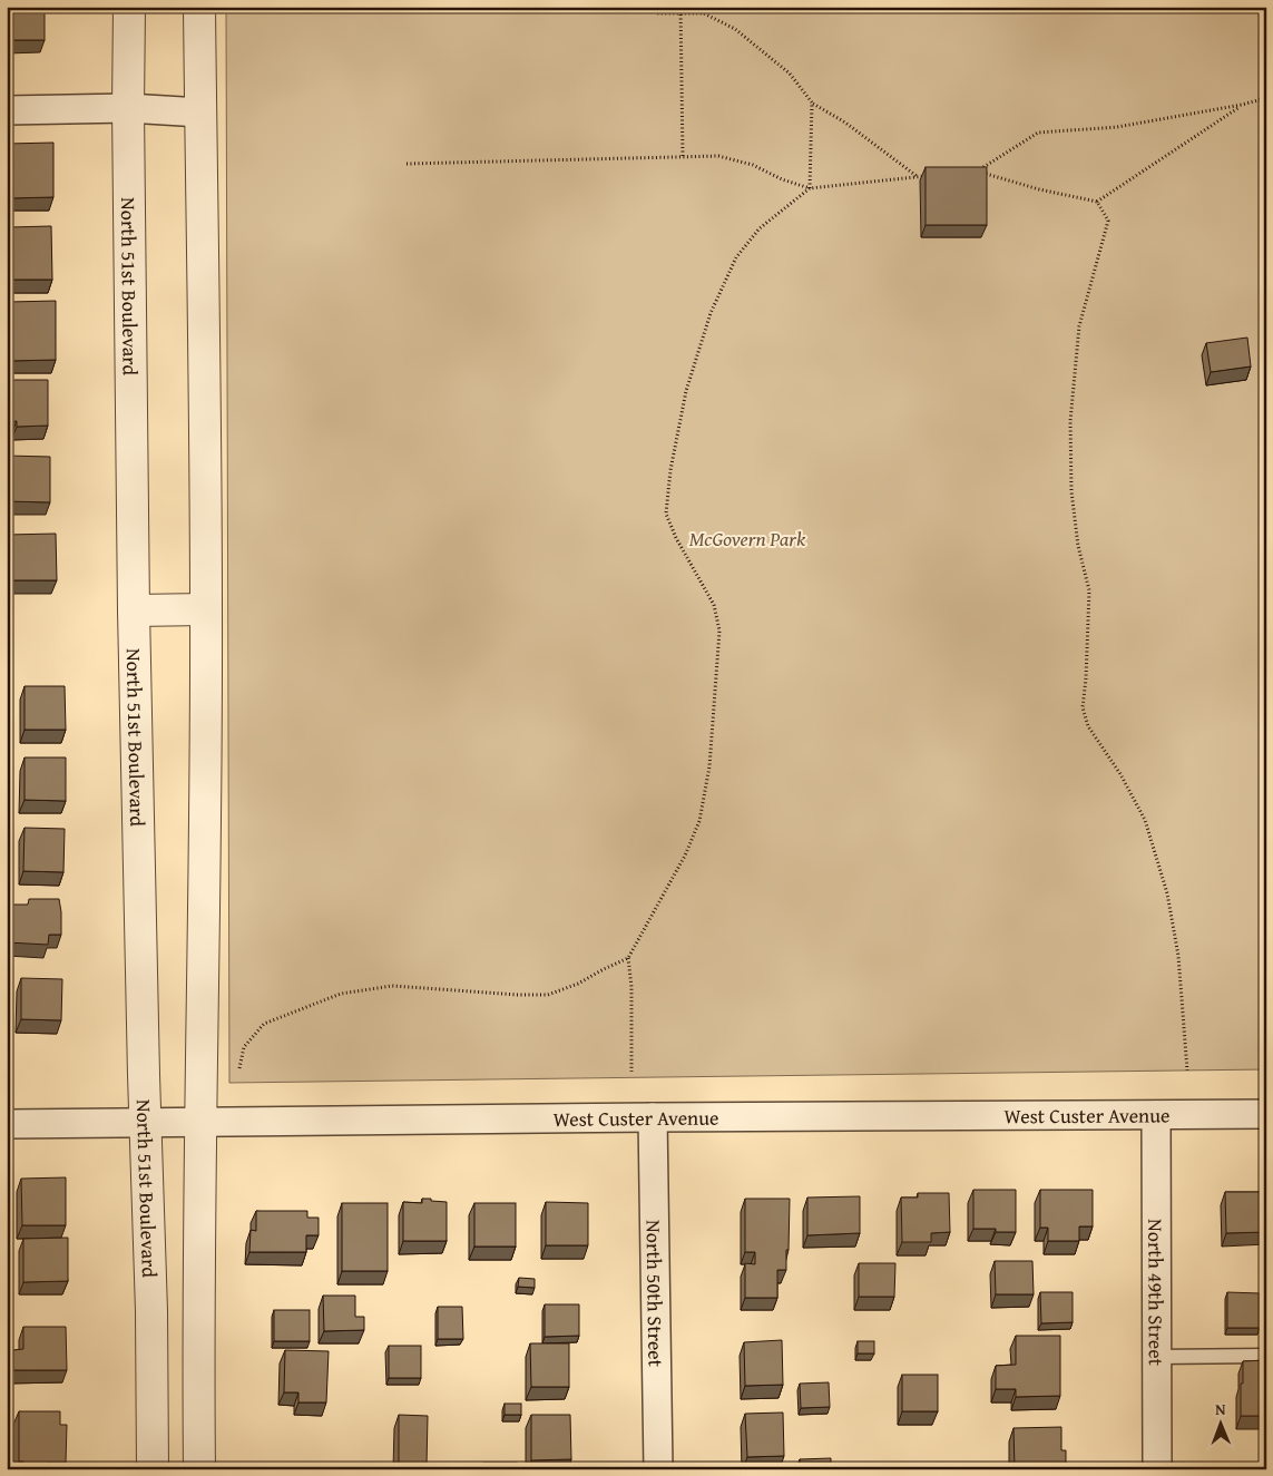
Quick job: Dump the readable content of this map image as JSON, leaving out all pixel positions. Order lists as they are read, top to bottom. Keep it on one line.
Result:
{"streets":{"street":["North 51st Boulevard","West Custer Avenue","North 49th Street","North 50th Street"]},"crossings":[["North 51st Boulevard","West Custer Avenue"],["West Custer Avenue","North 49th Street"],["West Custer Avenue","North 50th Street"]],"parks":["McGovern Park"],"north":"top"}
